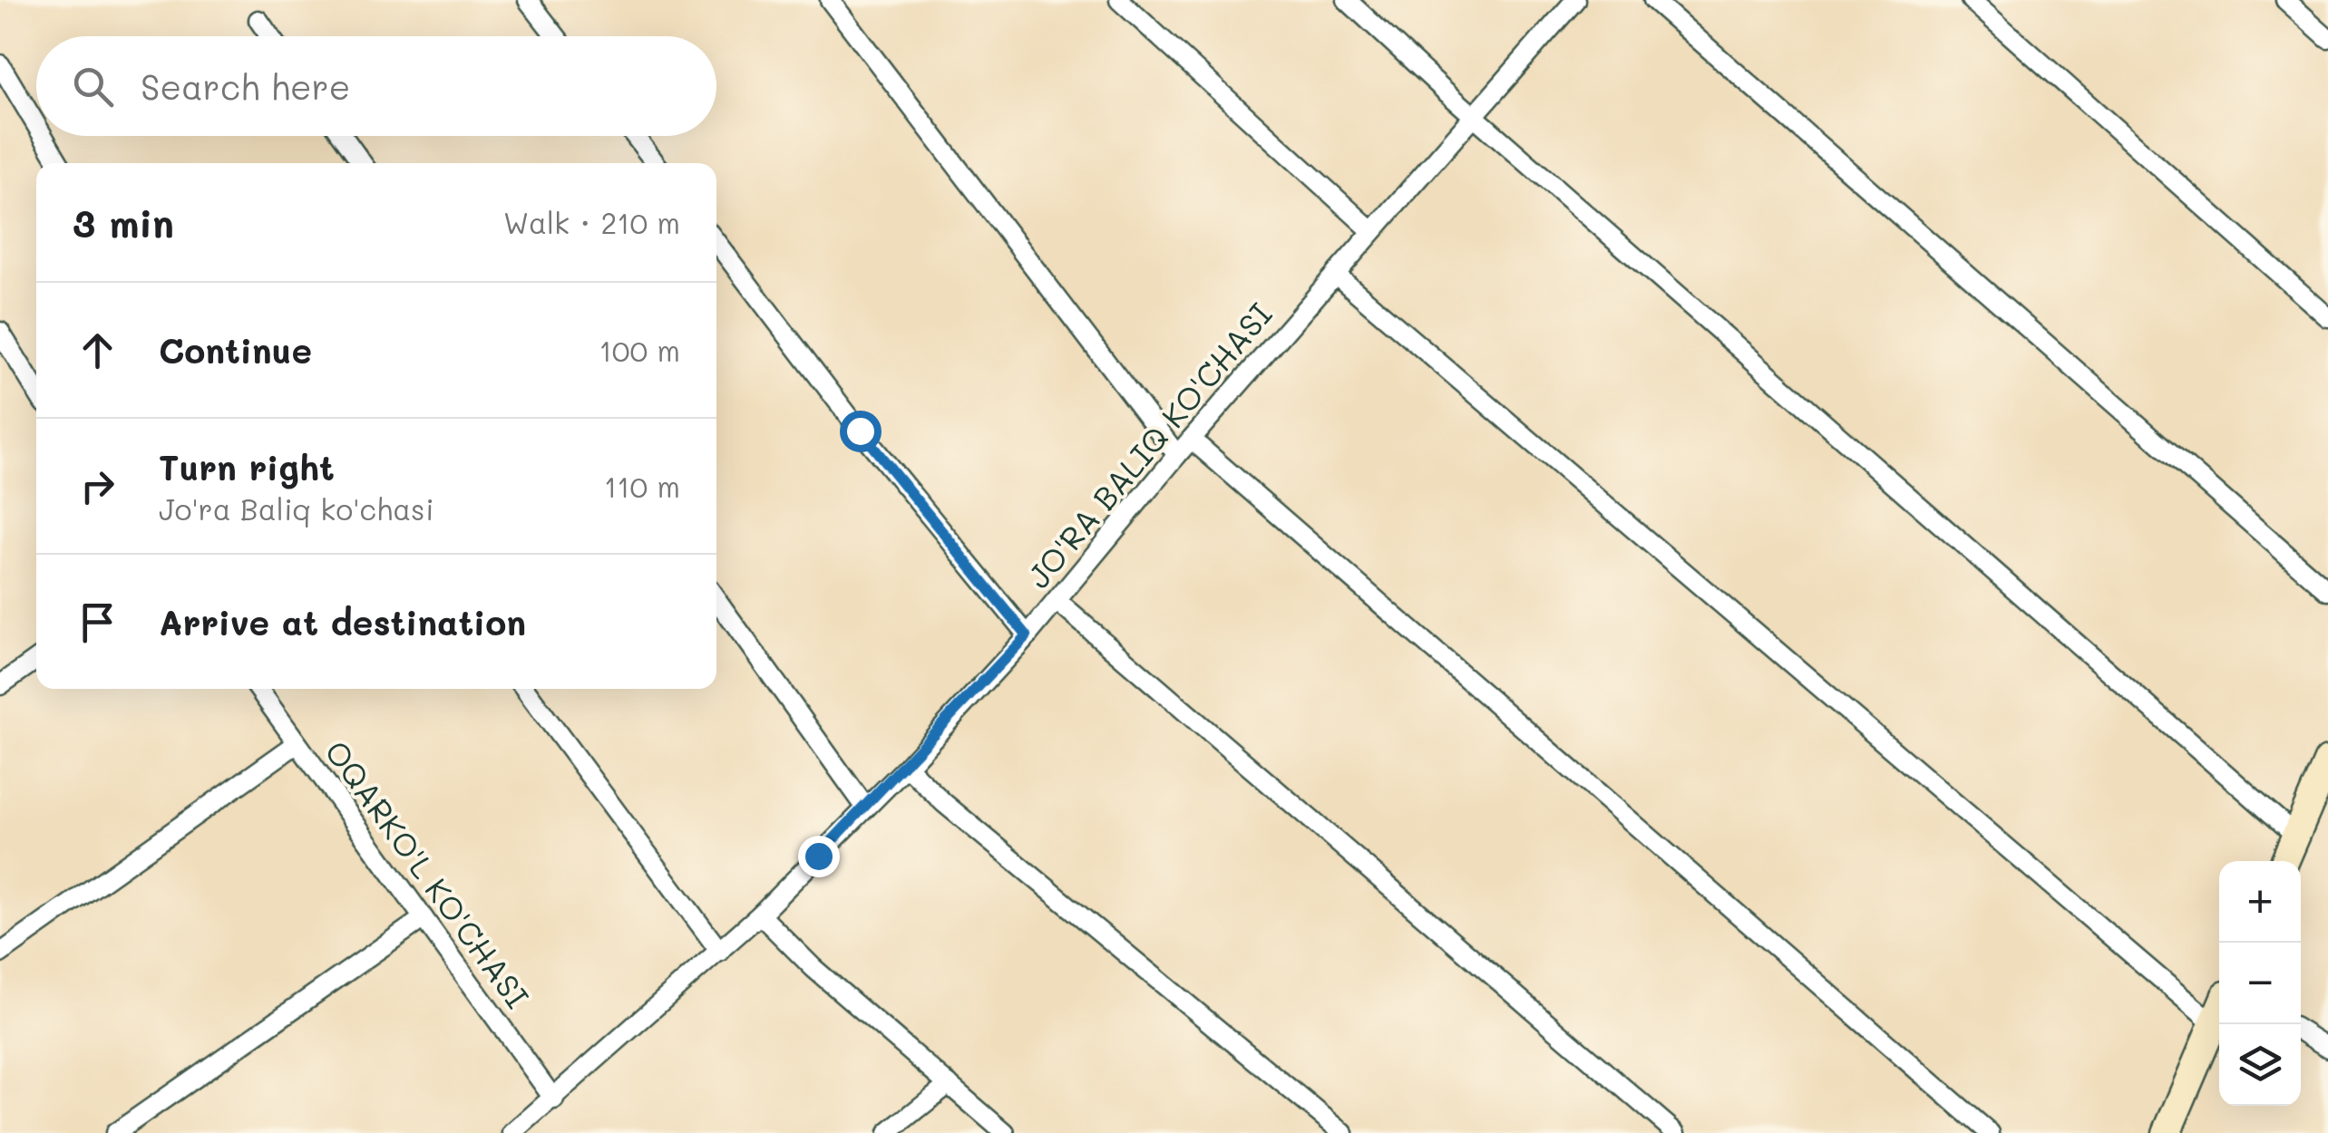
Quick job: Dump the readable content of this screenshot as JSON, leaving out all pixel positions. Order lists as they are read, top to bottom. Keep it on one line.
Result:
{"streets":{"street":["JO'RA BALIQ KO'CHASI","OQARKO'L KO'CHASI"]},"crossings":[["JO'RA BALIQ KO'CHASI","OQARKO'L KO'CHASI"]],"page":{"search":"Search here","heading":["3 min","Walk · 210 m"],"list":[["Continue","100 m"],["Turn right","Jo'ra Baliq ko'chasi","110 m"],"Arrive at destination"],"map_buttons":["+","−"]}}
